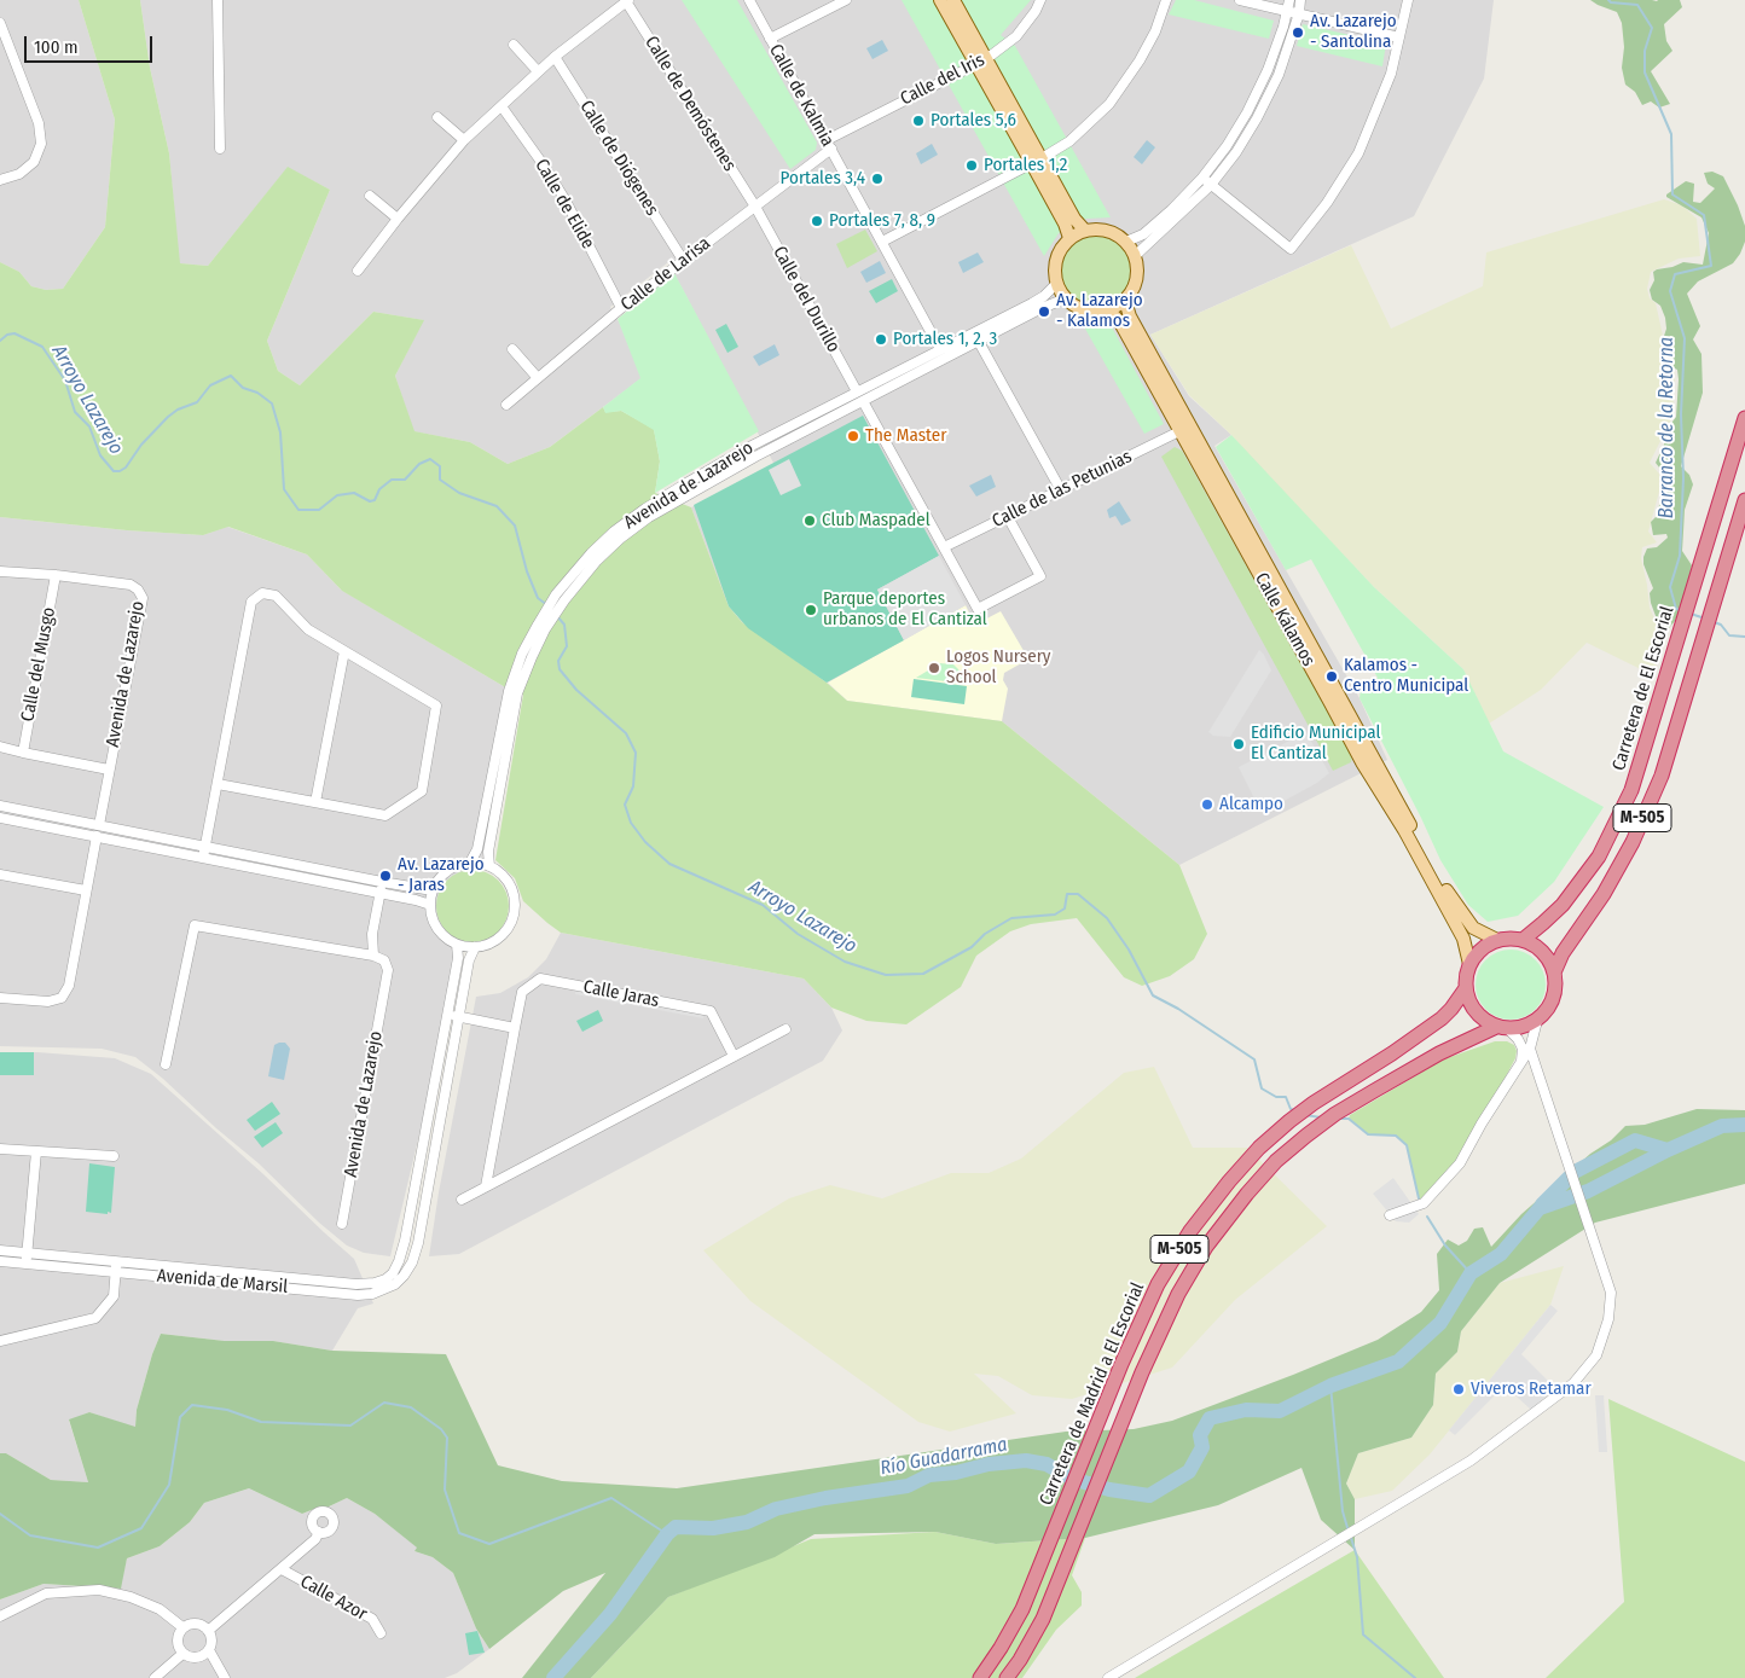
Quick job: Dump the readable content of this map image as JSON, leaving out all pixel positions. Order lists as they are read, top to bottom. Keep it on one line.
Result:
{"streets":{"highway":["Carretera de El Escorial","M-505","Carretera de Madrid a El Escorial"],"main road":["Calle Kálamos"],"street":["Calle del Iris","Calle de Kalmia","Calle de Demóstenes","Calle de Diógenes","Calle de Elide","Calle de Larisa","Calle del Durillo","Avenida de Lazarejo","Calle de las Petunias","Calle del Musgo","Calle Jaras","Avenida de Marsil","Calle Azor"]},"crossings":[["Calle del Iris","Calle de Kalmia"],["Calle del Iris","Calle de Larisa"],["Calle de Kalmia","Calle de Larisa"],["Calle de Kalmia","Avenida de Lazarejo"],["Calle de Demóstenes","Calle de Larisa"],["Calle de Demóstenes","Calle del Durillo"],["Calle de Diógenes","Calle de Larisa"],["Calle de Elide","Calle de Larisa"],["Calle de Larisa","Calle del Durillo"],["Calle del Durillo","Avenida de Lazarejo"],["Avenida de Lazarejo","Calle Kálamos"],["Avenida de Lazarejo","Calle del Musgo"],["Calle de las Petunias","Calle Kálamos"],["Calle Kálamos","Carretera de El Escorial"],["Calle Kálamos","M-505"],["Calle Kálamos","Carretera de Madrid a El Escorial"],["Carretera de El Escorial","M-505"],["Carretera de El Escorial","Carretera de Madrid a El Escorial"],["M-505","Carretera de Madrid a El Escorial"]],"water":["Arroyo Lazarejo","Barranco de la Retorna","Río Guadarrama"],"places":["Av. Lazarejo - Santolina","Portales 5,6","Portales 1,2","Portales 3,4","Portales 7, 8, 9","Av. Lazarejo - Kalamos","Portales 1, 2, 3","The Master","Club Maspadel","Parque deportes urbanos de El Cantizal","Logos Nursery School","Kalamos - Centro Municipal","Edificio Municipal El Cantizal","Alcampo","Av. Lazarejo - Jaras","Viveros Retamar"],"scale_bar":"100 m"}
